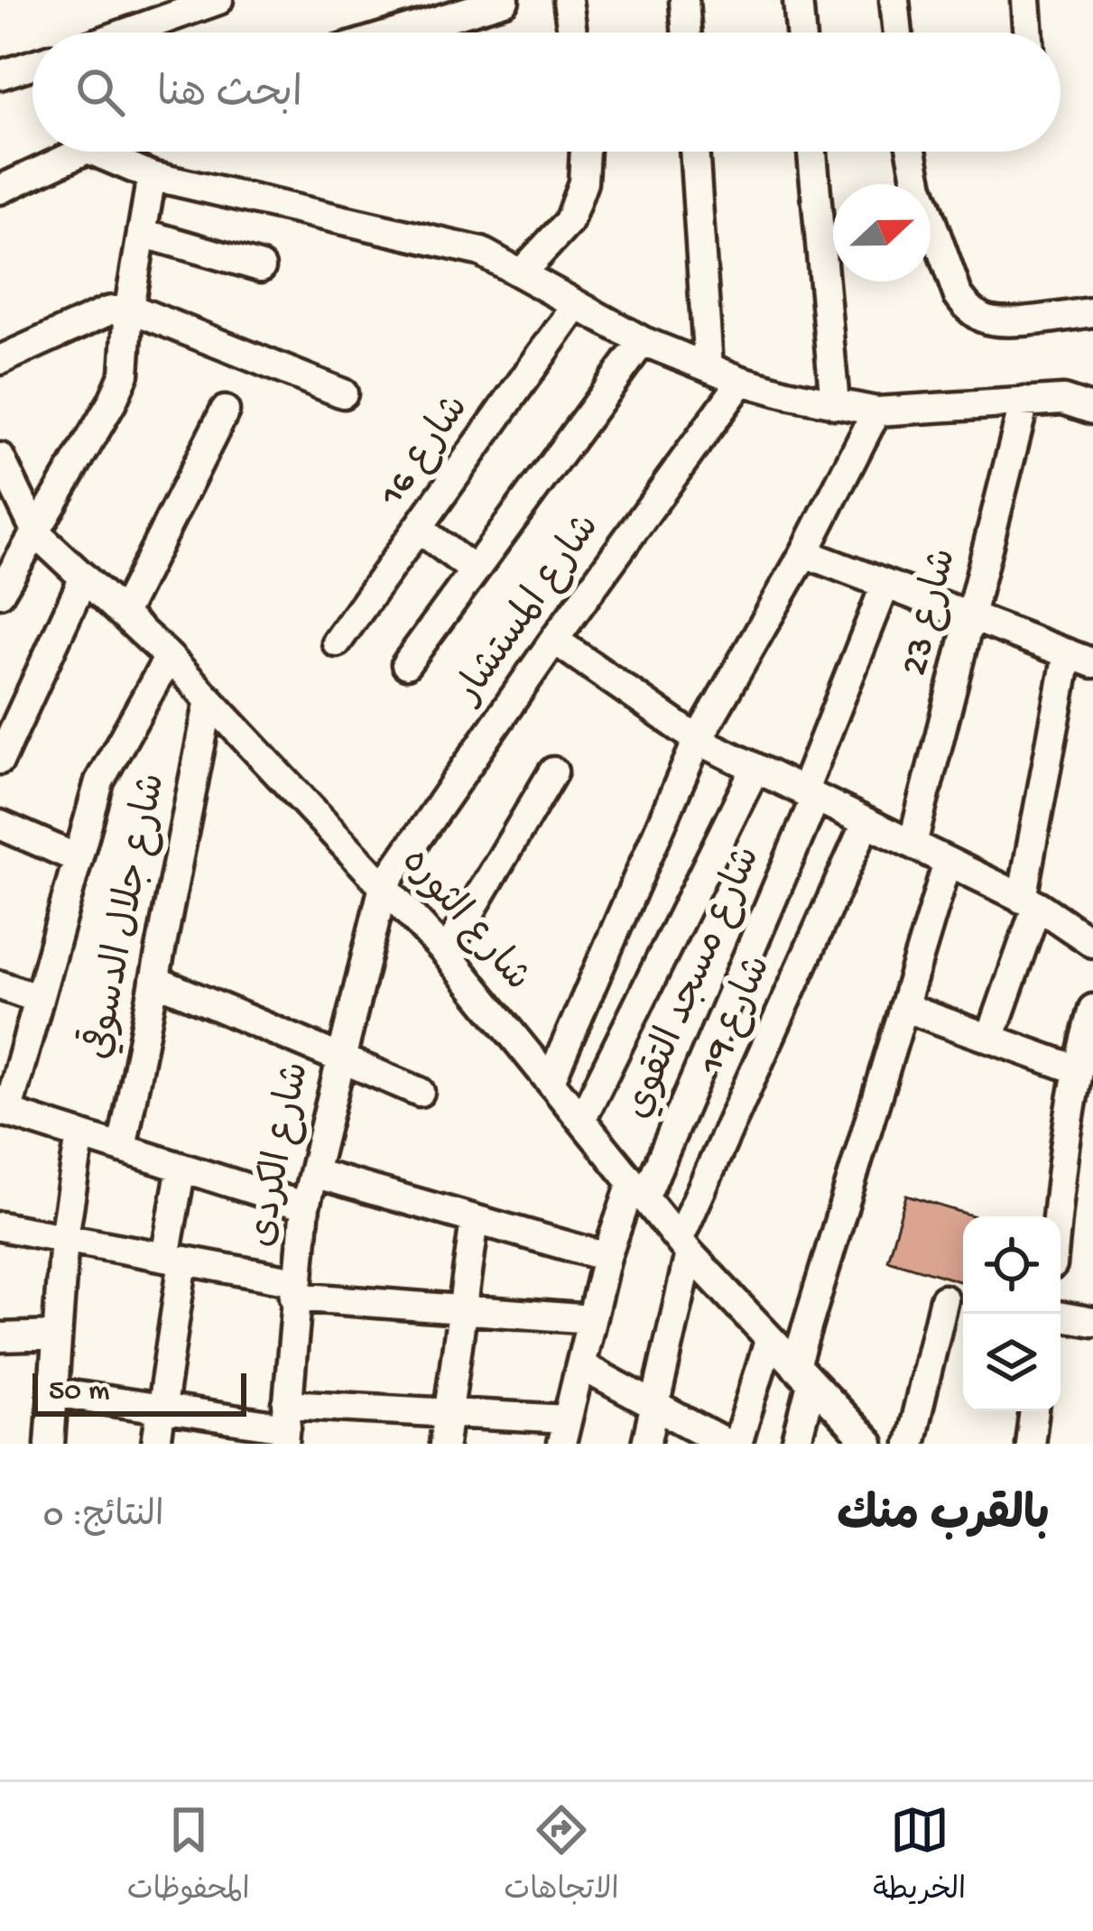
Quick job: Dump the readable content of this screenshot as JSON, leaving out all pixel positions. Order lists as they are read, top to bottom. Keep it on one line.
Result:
{"streets":{"street":["شارع 16","شارع المستشار","شارع 23","شارع جلال الدسوقي","شارع الثوره","شارع مسجد التقوي","شارع 19","شارع الكردى"]},"crossings":[["شارع المستشار","شارع الثوره"],["شارع المستشار","شارع الكردى"],["شارع جلال الدسوقي","شارع الثوره"],["شارع الثوره","شارع مسجد التقوي"],["شارع الثوره","شارع 19"],["شارع الثوره","شارع الكردى"]],"scale_bar":"50 m","north":"right","page":{"search":"ابحث هنا","scale":"50 m","heading":["بالقرب منك","النتائج: 0"],"nav":["الخريطة","الاتجاهات","المحفوظات"]}}
